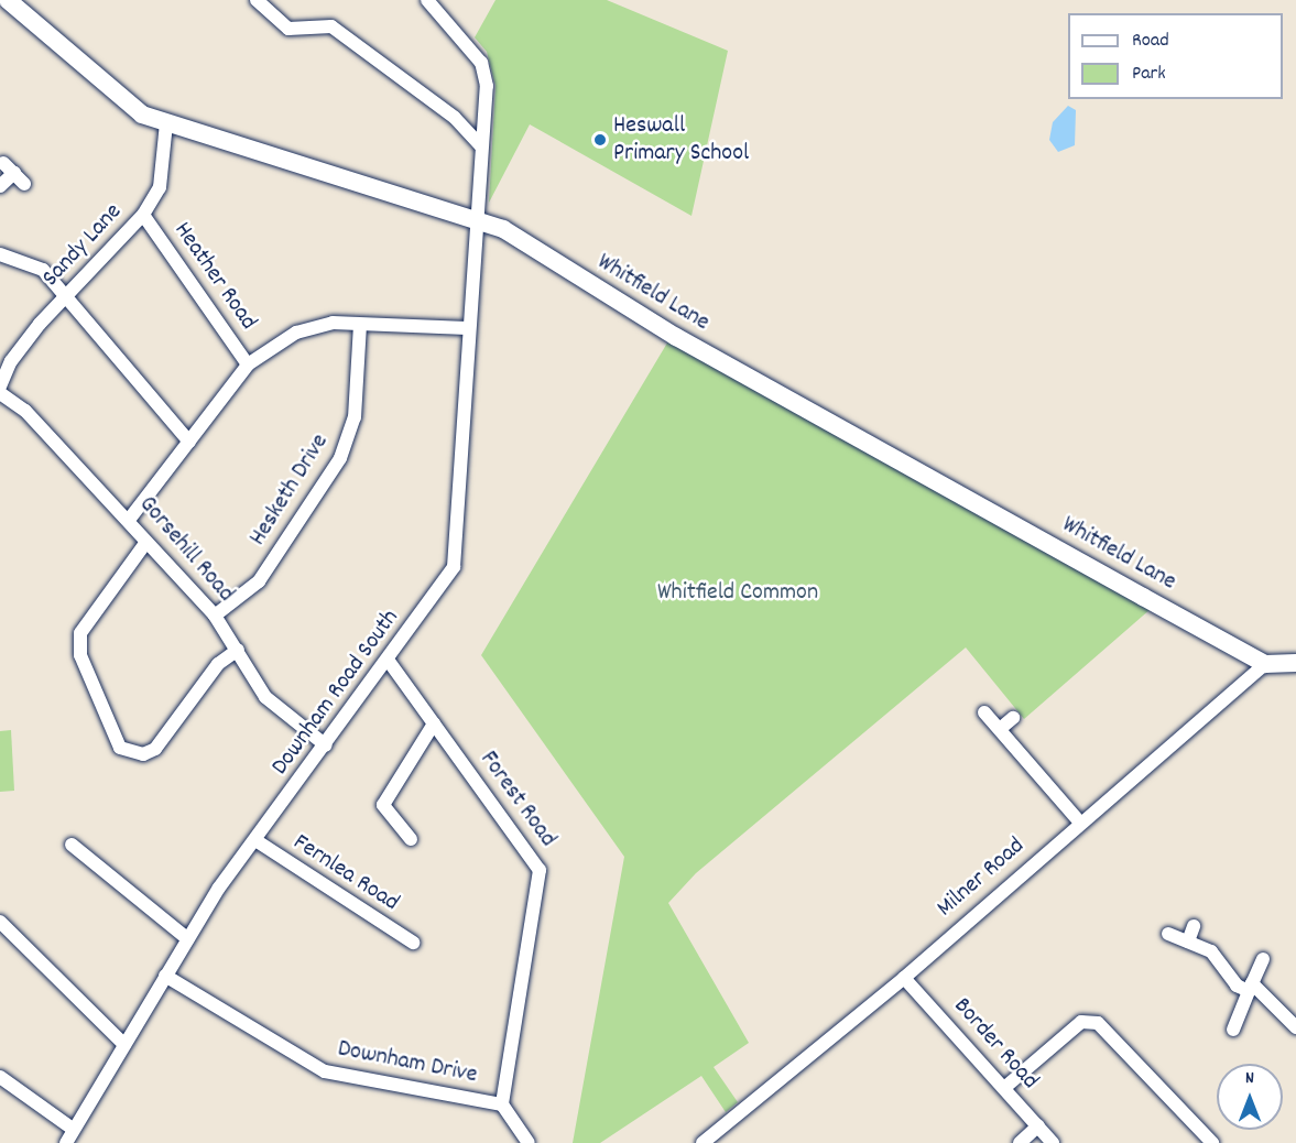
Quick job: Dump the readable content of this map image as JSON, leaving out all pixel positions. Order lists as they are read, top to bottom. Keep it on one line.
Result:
{"streets":{"street":["Sandy Lane","Heather Road","Whitfield Lane","Hesketh Drive","Gorsehill Road","Downham Road South","Forest Road","Fernlea Road","Milner Road","Border Road","Downham Drive"]},"crossings":[["Sandy Lane","Heather Road"],["Sandy Lane","Whitfield Lane"],["Whitfield Lane","Downham Road South"],["Whitfield Lane","Milner Road"],["Hesketh Drive","Gorsehill Road"],["Gorsehill Road","Downham Road South"],["Downham Road South","Forest Road"],["Downham Road South","Fernlea Road"],["Downham Road South","Downham Drive"],["Forest Road","Downham Drive"],["Milner Road","Border Road"]],"parks":["Whitfield Common"],"places":["Heswall Primary School"],"legend":["Road","Park"],"north":"top"}
